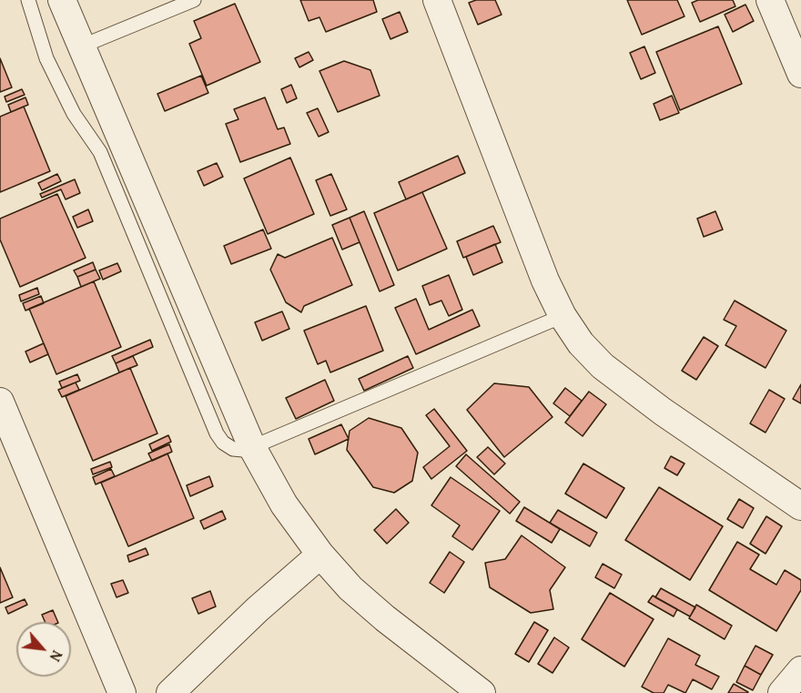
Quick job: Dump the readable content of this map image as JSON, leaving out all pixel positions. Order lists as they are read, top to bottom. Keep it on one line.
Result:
{"north":"bottom right"}
